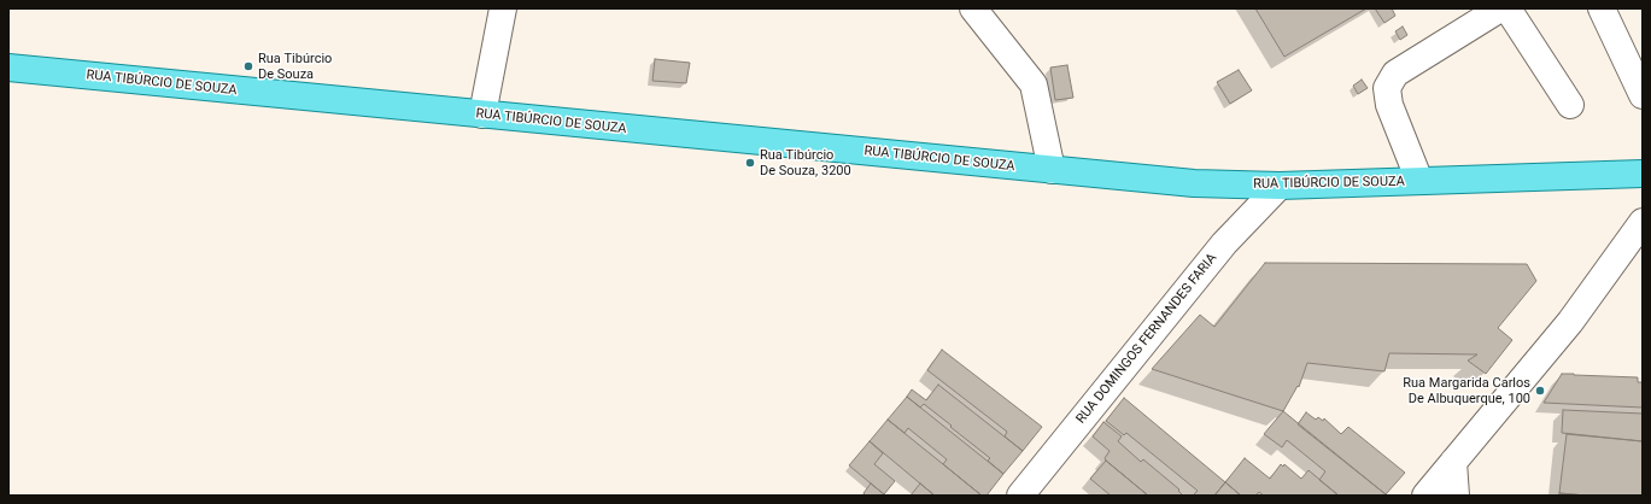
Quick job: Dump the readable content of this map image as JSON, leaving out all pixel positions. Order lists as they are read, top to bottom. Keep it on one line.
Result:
{"streets":{"main road":["RUA TIBÚRCIO DE SOUZA"],"street":["RUA DOMINGOS FERNANDES FARIA"]},"crossings":[["RUA TIBÚRCIO DE SOUZA","RUA DOMINGOS FERNANDES FARIA"]],"places":["Rua Tibúrcio De Souza","Rua Tibúrcio De Souza, 3200","Rua Margarida Carlos De Albuquerque, 100"]}
